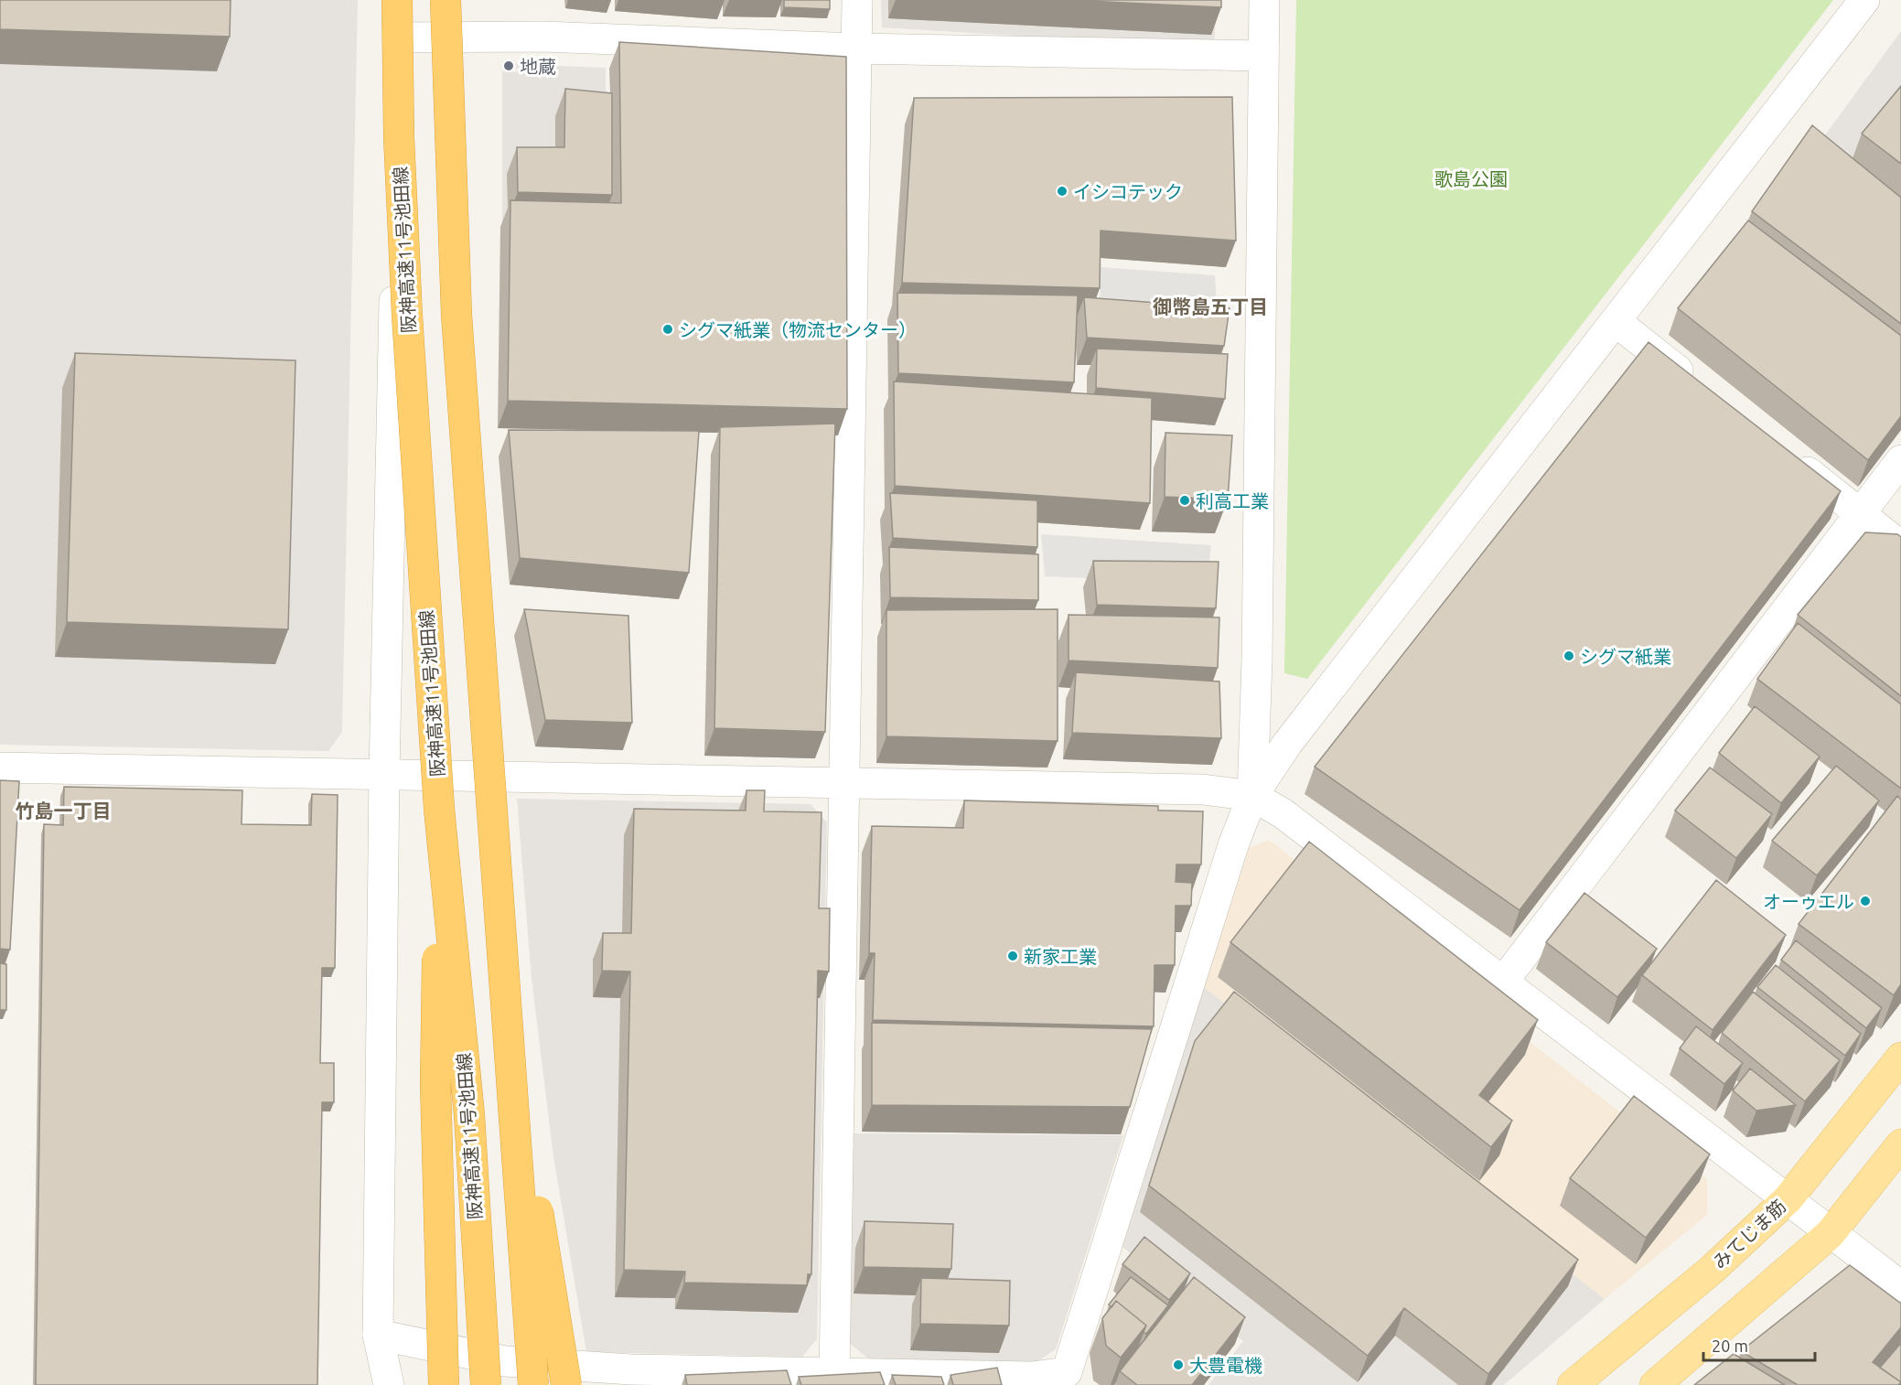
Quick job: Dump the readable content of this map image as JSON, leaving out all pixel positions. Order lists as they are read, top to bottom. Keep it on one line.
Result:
{"streets":{"highway":["阪神高速11号池田線"],"main road":["みてじま筋"]},"districts":["御幣島五丁目","竹島一丁目"],"parks":["歌島公園"],"places":["地蔵","イシコテック","シグマ紙業（物流センター）","利高工業","シグマ紙業","オーゥエル","新家工業","大豊電機"],"scale_bar":"20 m"}
